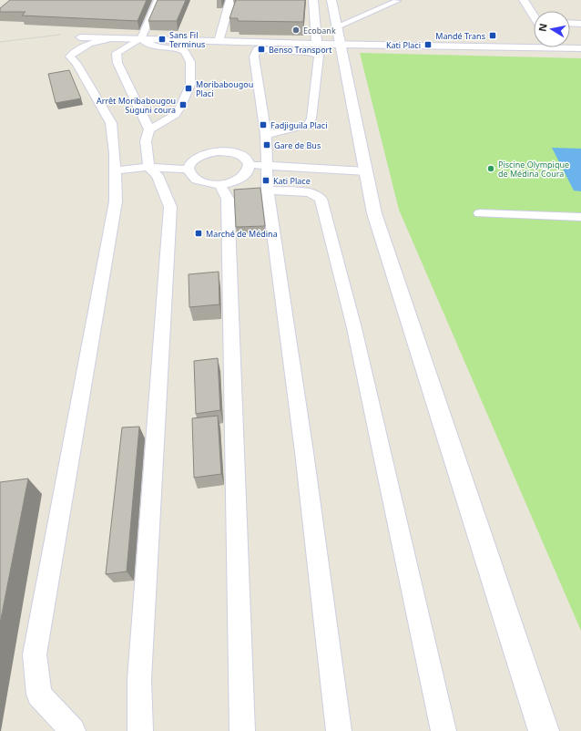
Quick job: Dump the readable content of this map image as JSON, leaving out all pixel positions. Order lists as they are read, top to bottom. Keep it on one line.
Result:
{"places":{"other":["Ecobank","Piscine Olympique de Médina Coura"],"transit":["Mandé Trans","Sans Fil Terminus","Kati Placi","Benso Transport","Moribabougou Placi","Arrêt Moribabougou Suguni coura","Fadjiguila Placi","Gare de Bus","Kati Place","Marché de Médina"]},"north":"left"}
